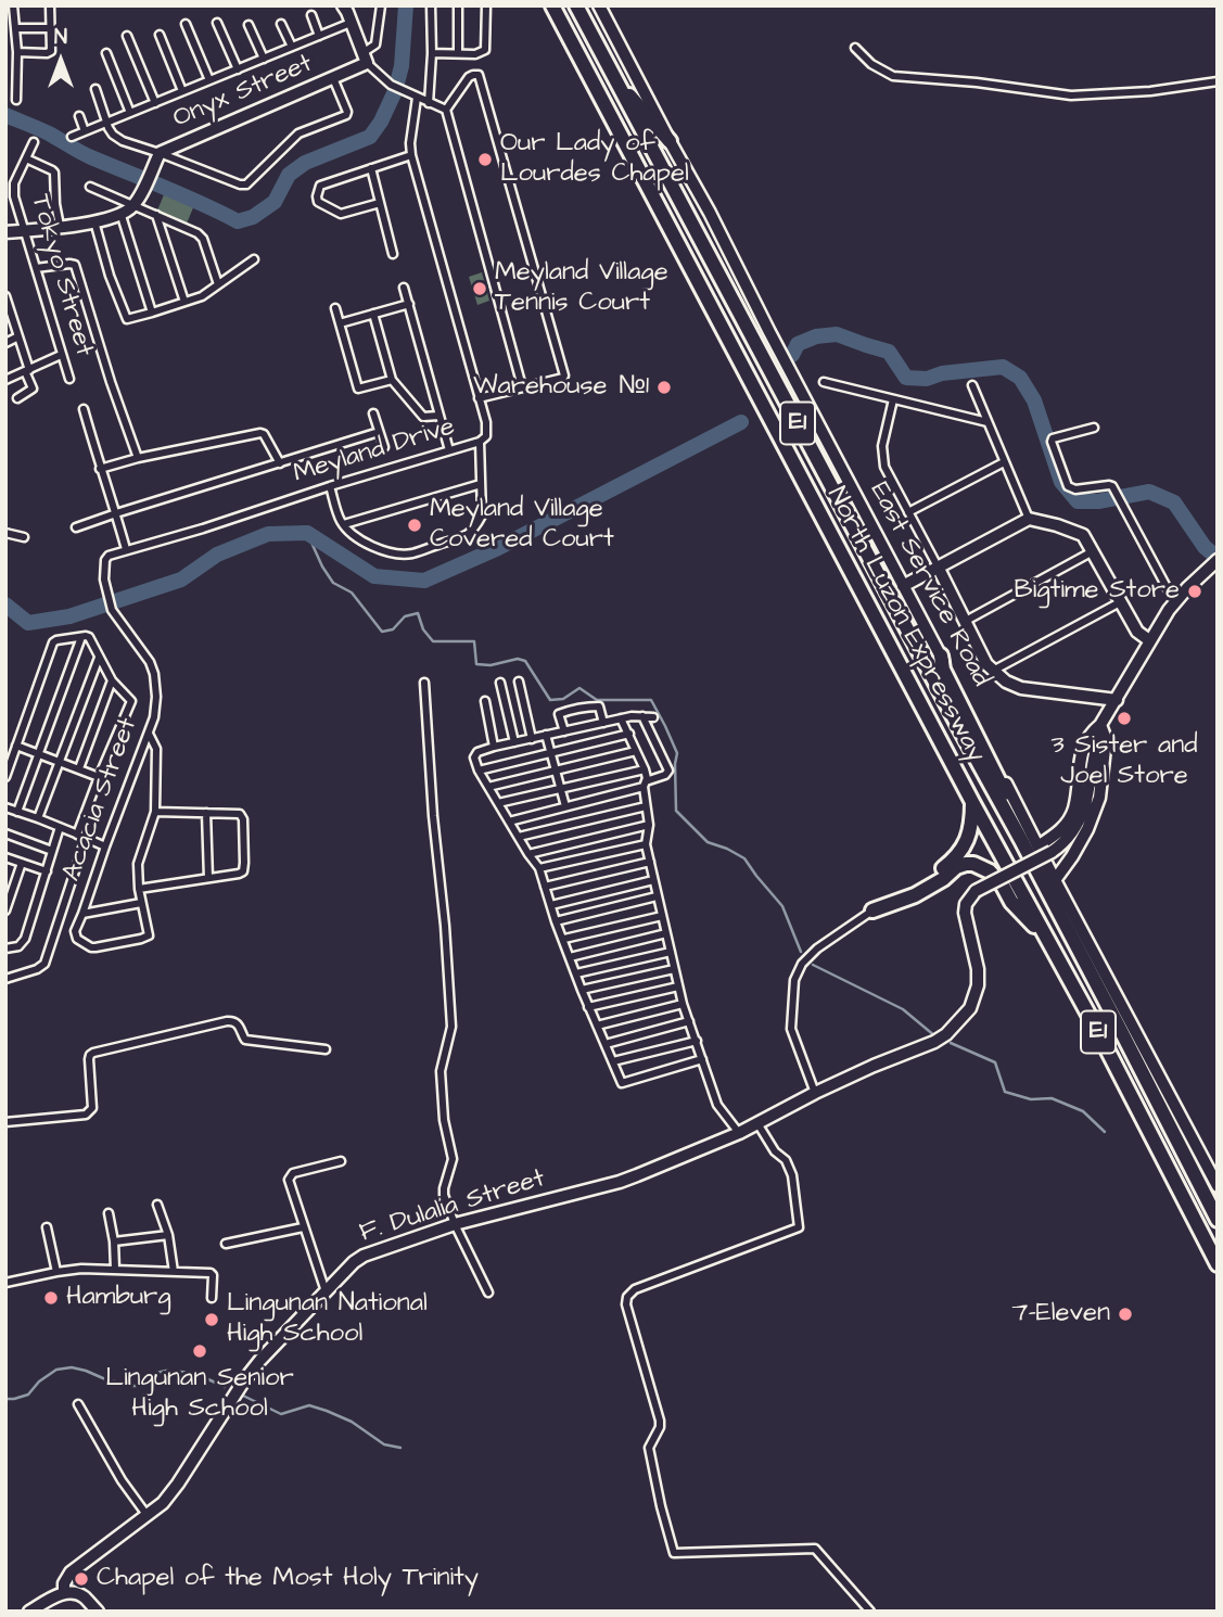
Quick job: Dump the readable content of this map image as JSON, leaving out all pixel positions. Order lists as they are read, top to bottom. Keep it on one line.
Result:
{"streets":{"highway":["E1","North Luzon Expressway"],"street":["Onyx Street","Tokyo Street","Meyland Drive","East Service Road","Acacia Street","F. Dulalia Street"]},"crossings":[["Meyland Drive","Acacia Street"]],"places":["Our Lady of Lourdes Chapel","Meyland Village Tennis Court","Warehouse №1","Meyland Village Covered Court","Bigtime Store","3 Sister and Joel Store","Hamburg","7-Eleven","Lingunan National High School","Lingunan Senior High School","Chapel of the Most Holy Trinity"],"north":"top"}
